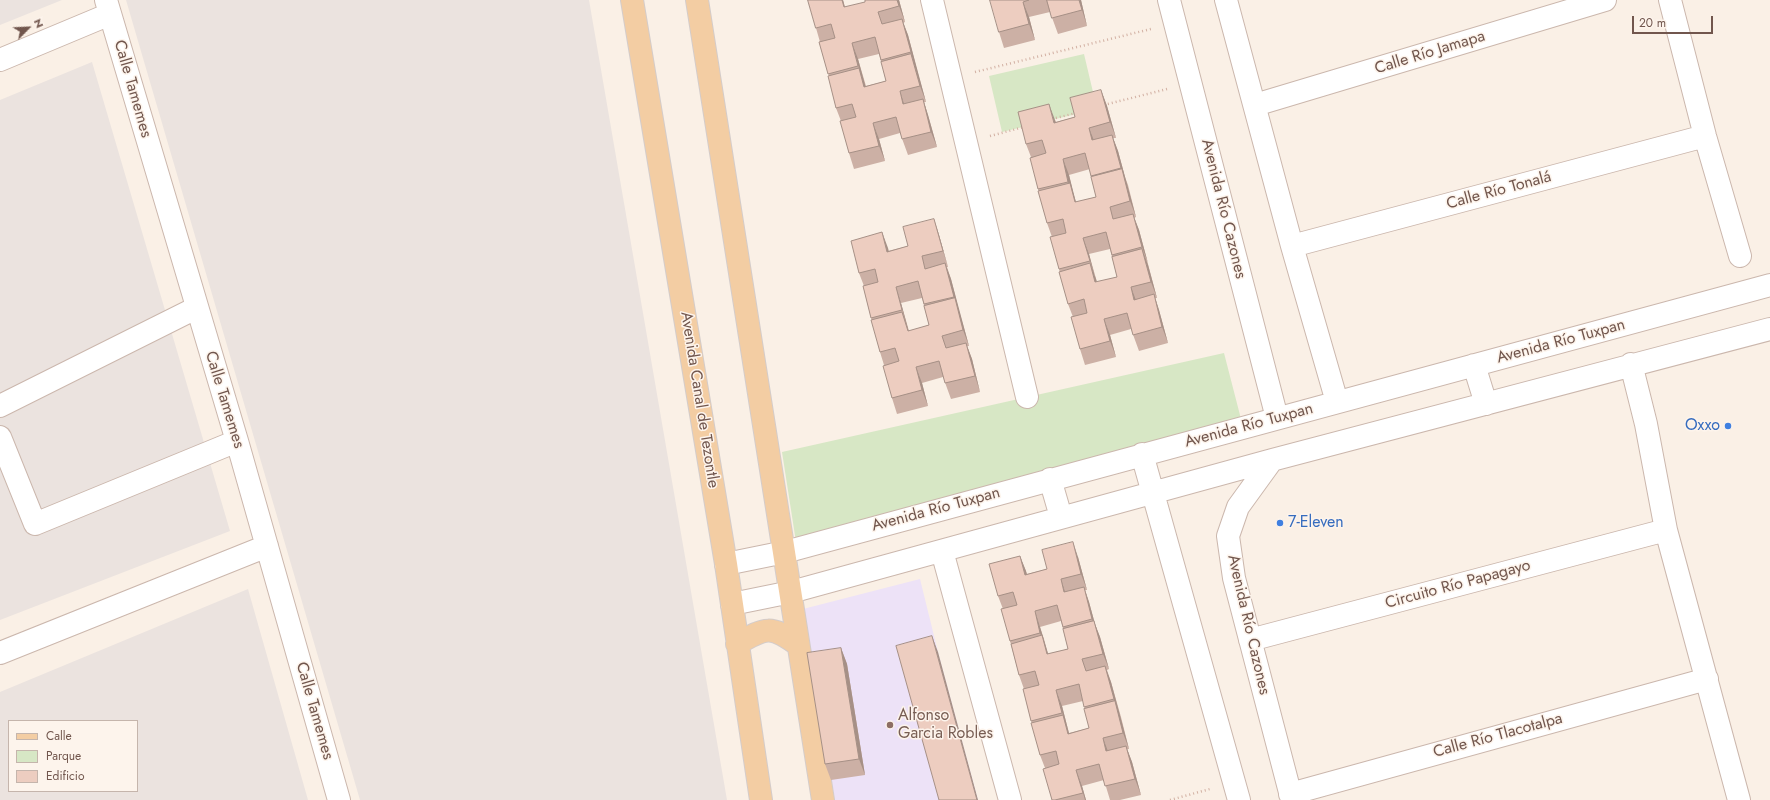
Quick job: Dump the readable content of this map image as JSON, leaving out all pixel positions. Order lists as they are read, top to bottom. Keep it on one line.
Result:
{"streets":{"main road":["Avenida Canal de Tezontle"],"street":["Calle Río Jamapa","Calle Tamemes","Calle Río Tonalá","Avenida Río Cazones","Avenida Río Tuxpan","Circuito Río Papagayo","Calle Río Tlacotalpa"]},"crossings":[["Avenida Río Cazones","Avenida Río Tuxpan"],["Avenida Río Cazones","Circuito Río Papagayo"],["Avenida Río Cazones","Calle Río Tlacotalpa"],["Avenida Río Tuxpan","Avenida Canal de Tezontle"]],"places":["Oxxo","7-Eleven","Alfonso Garcia Robles"],"legend":["Calle","Parque","Edificio"],"scale_bar":"20 m","north":"top right"}
